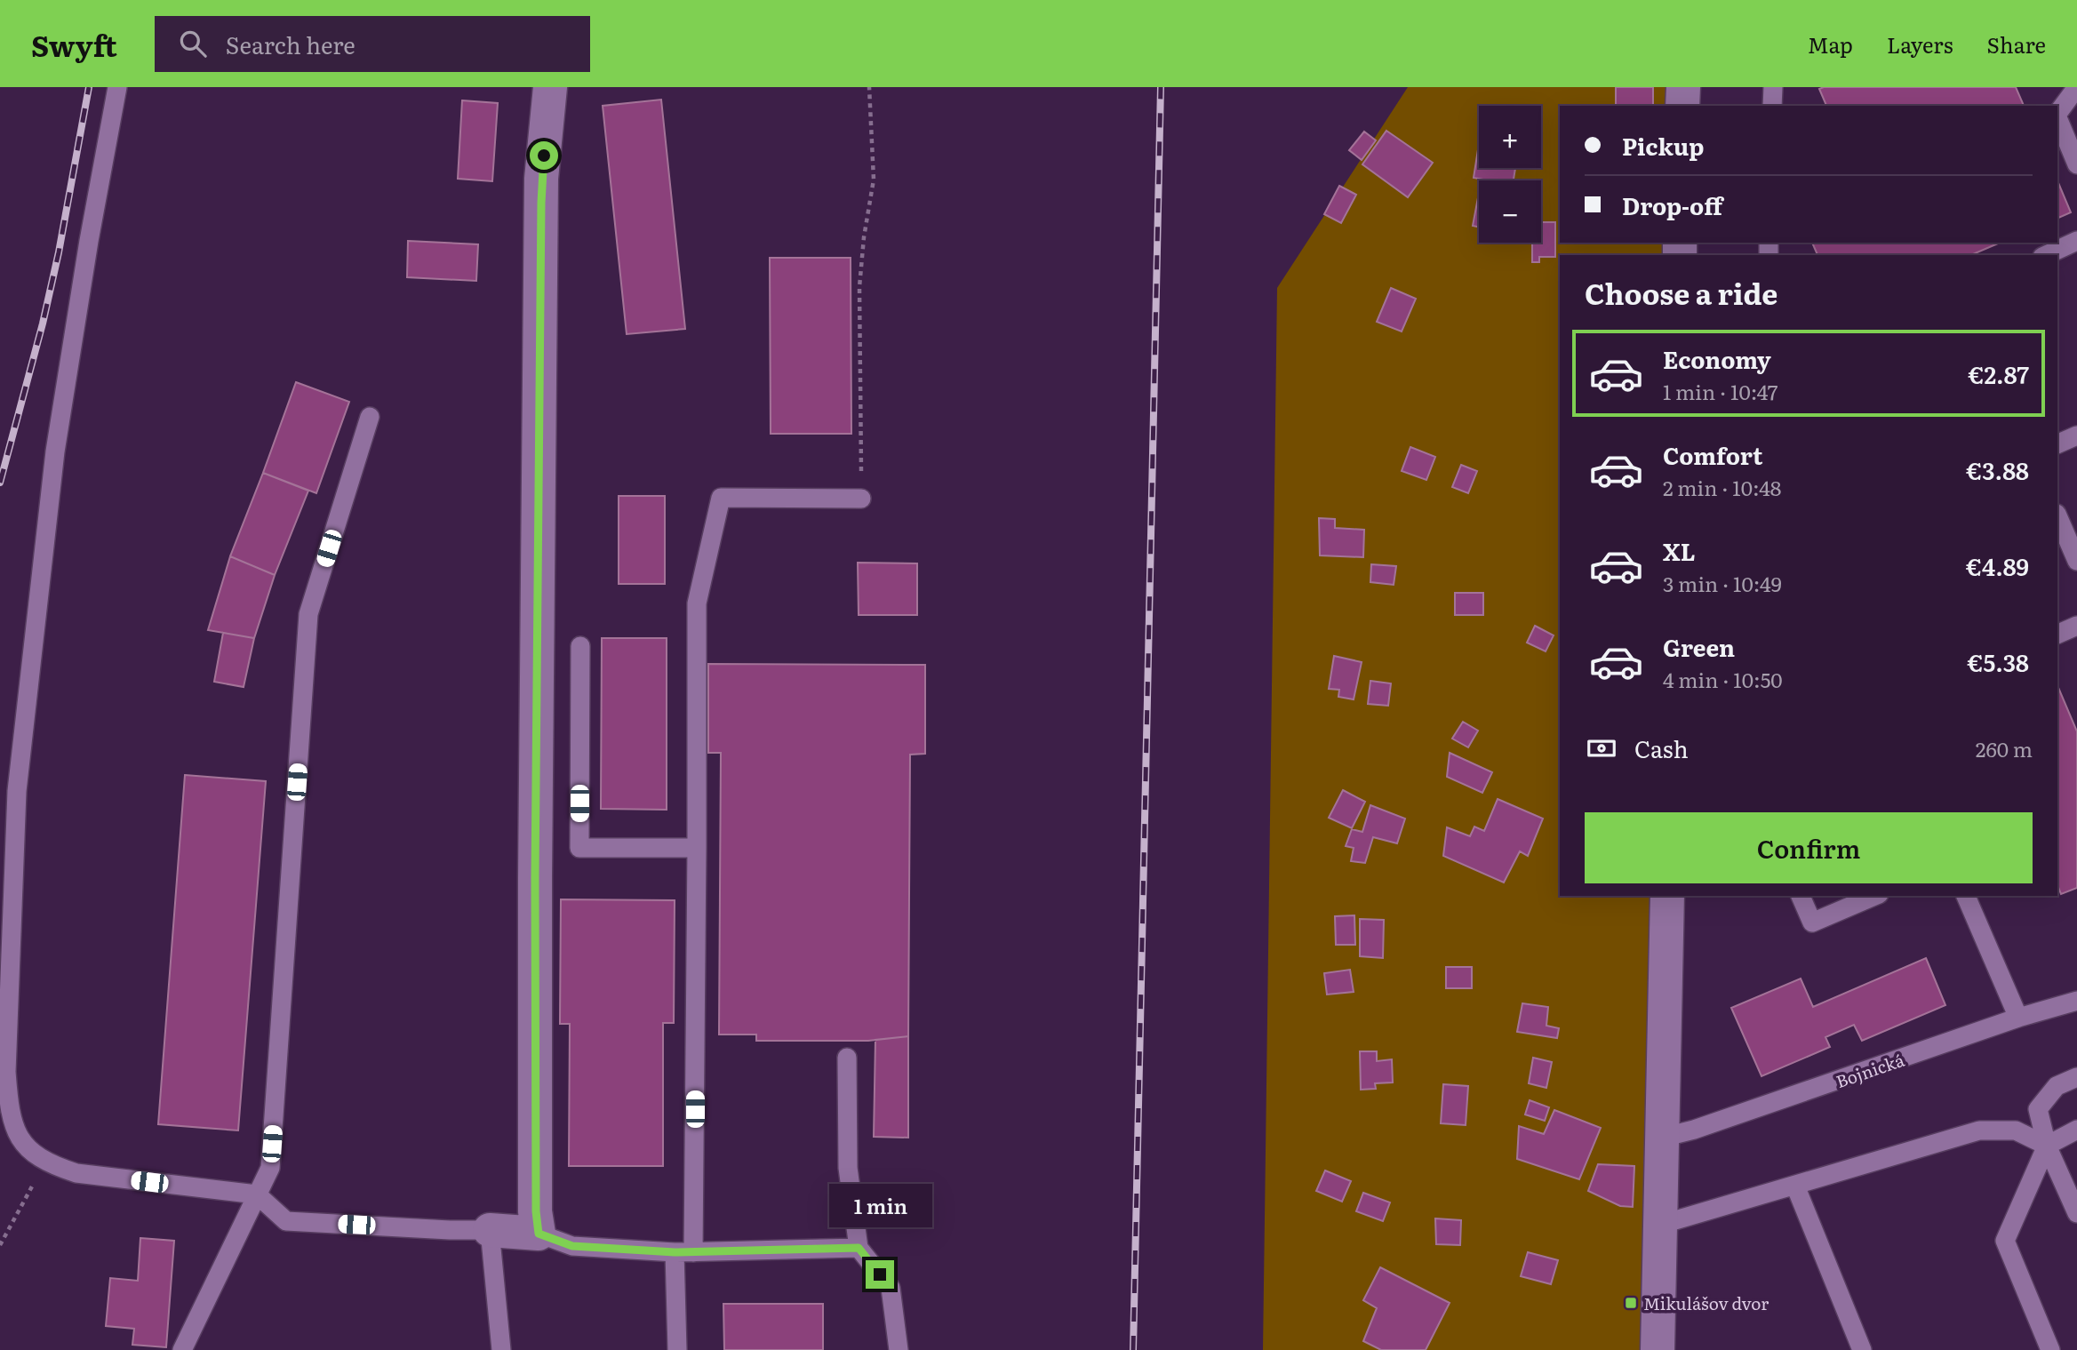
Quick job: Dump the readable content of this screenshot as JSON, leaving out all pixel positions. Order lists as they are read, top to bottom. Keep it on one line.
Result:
{"streets":{"lane":["Bojnická"]},"places":{"transit":["Mikulášov dvor"]},"page":{"header":"Swyft","search":"Search here","nav":["Map","Layers","Share"],"map_buttons":["+","−"],"banner":["Pickup","Drop-off"],"heading":"Choose a ride","list":[{"name":"Economy","note":"1 min · 10:47","value":"€2.87"},{"name":"Comfort","note":"2 min · 10:48","value":"€3.88"},{"name":"XL","note":"3 min · 10:49","value":"€4.89"},{"name":"Green","note":"4 min · 10:50","value":"€5.38"}],"pay":["Cash","260 m"],"buttons":"Confirm","bubble":"1 min"}}
